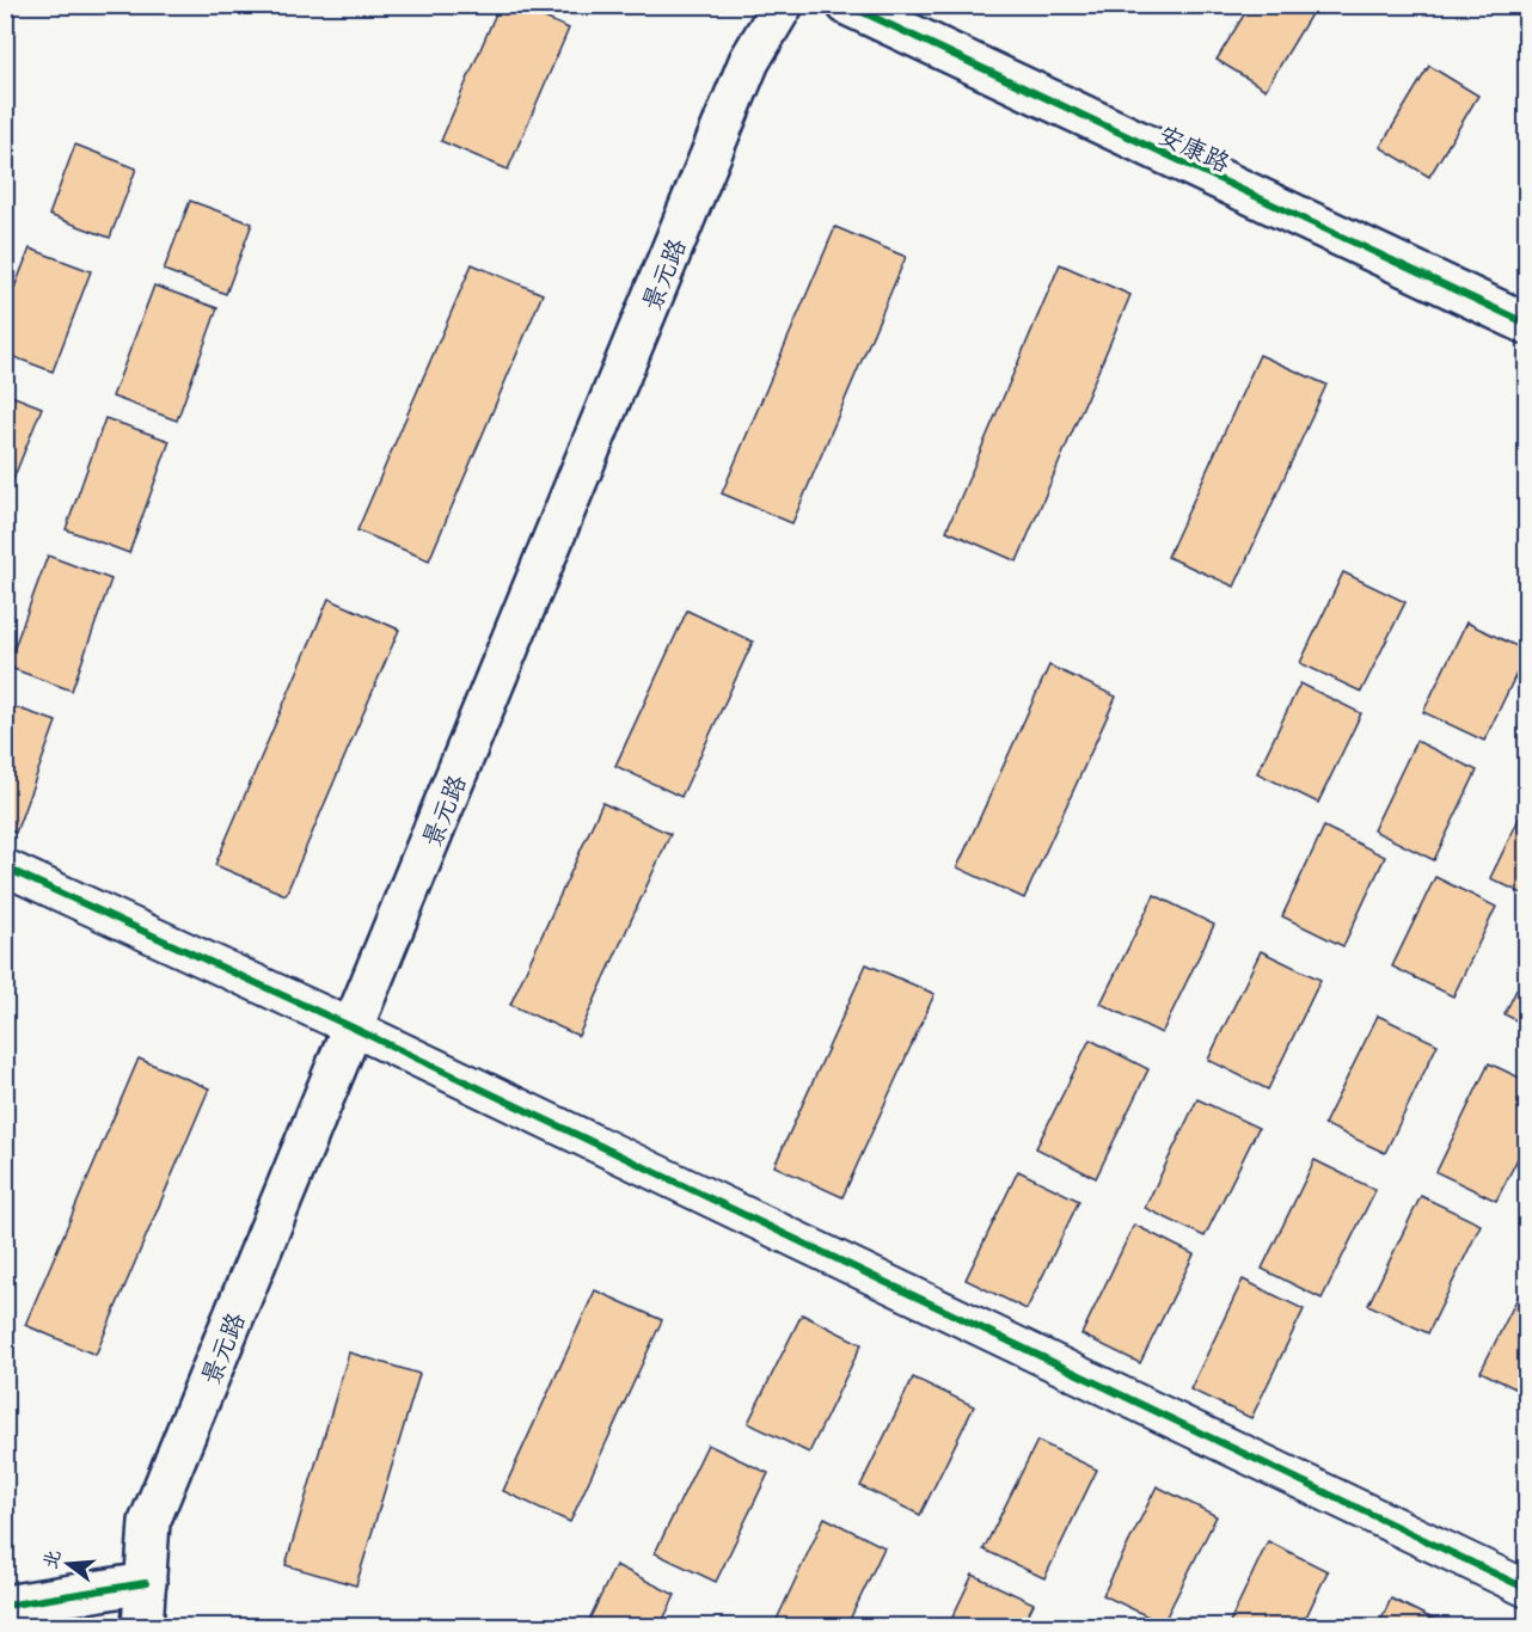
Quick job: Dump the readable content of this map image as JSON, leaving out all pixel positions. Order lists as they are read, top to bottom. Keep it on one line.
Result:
{"streets":{"main road":["安康路","景元路"]},"north":"left"}
